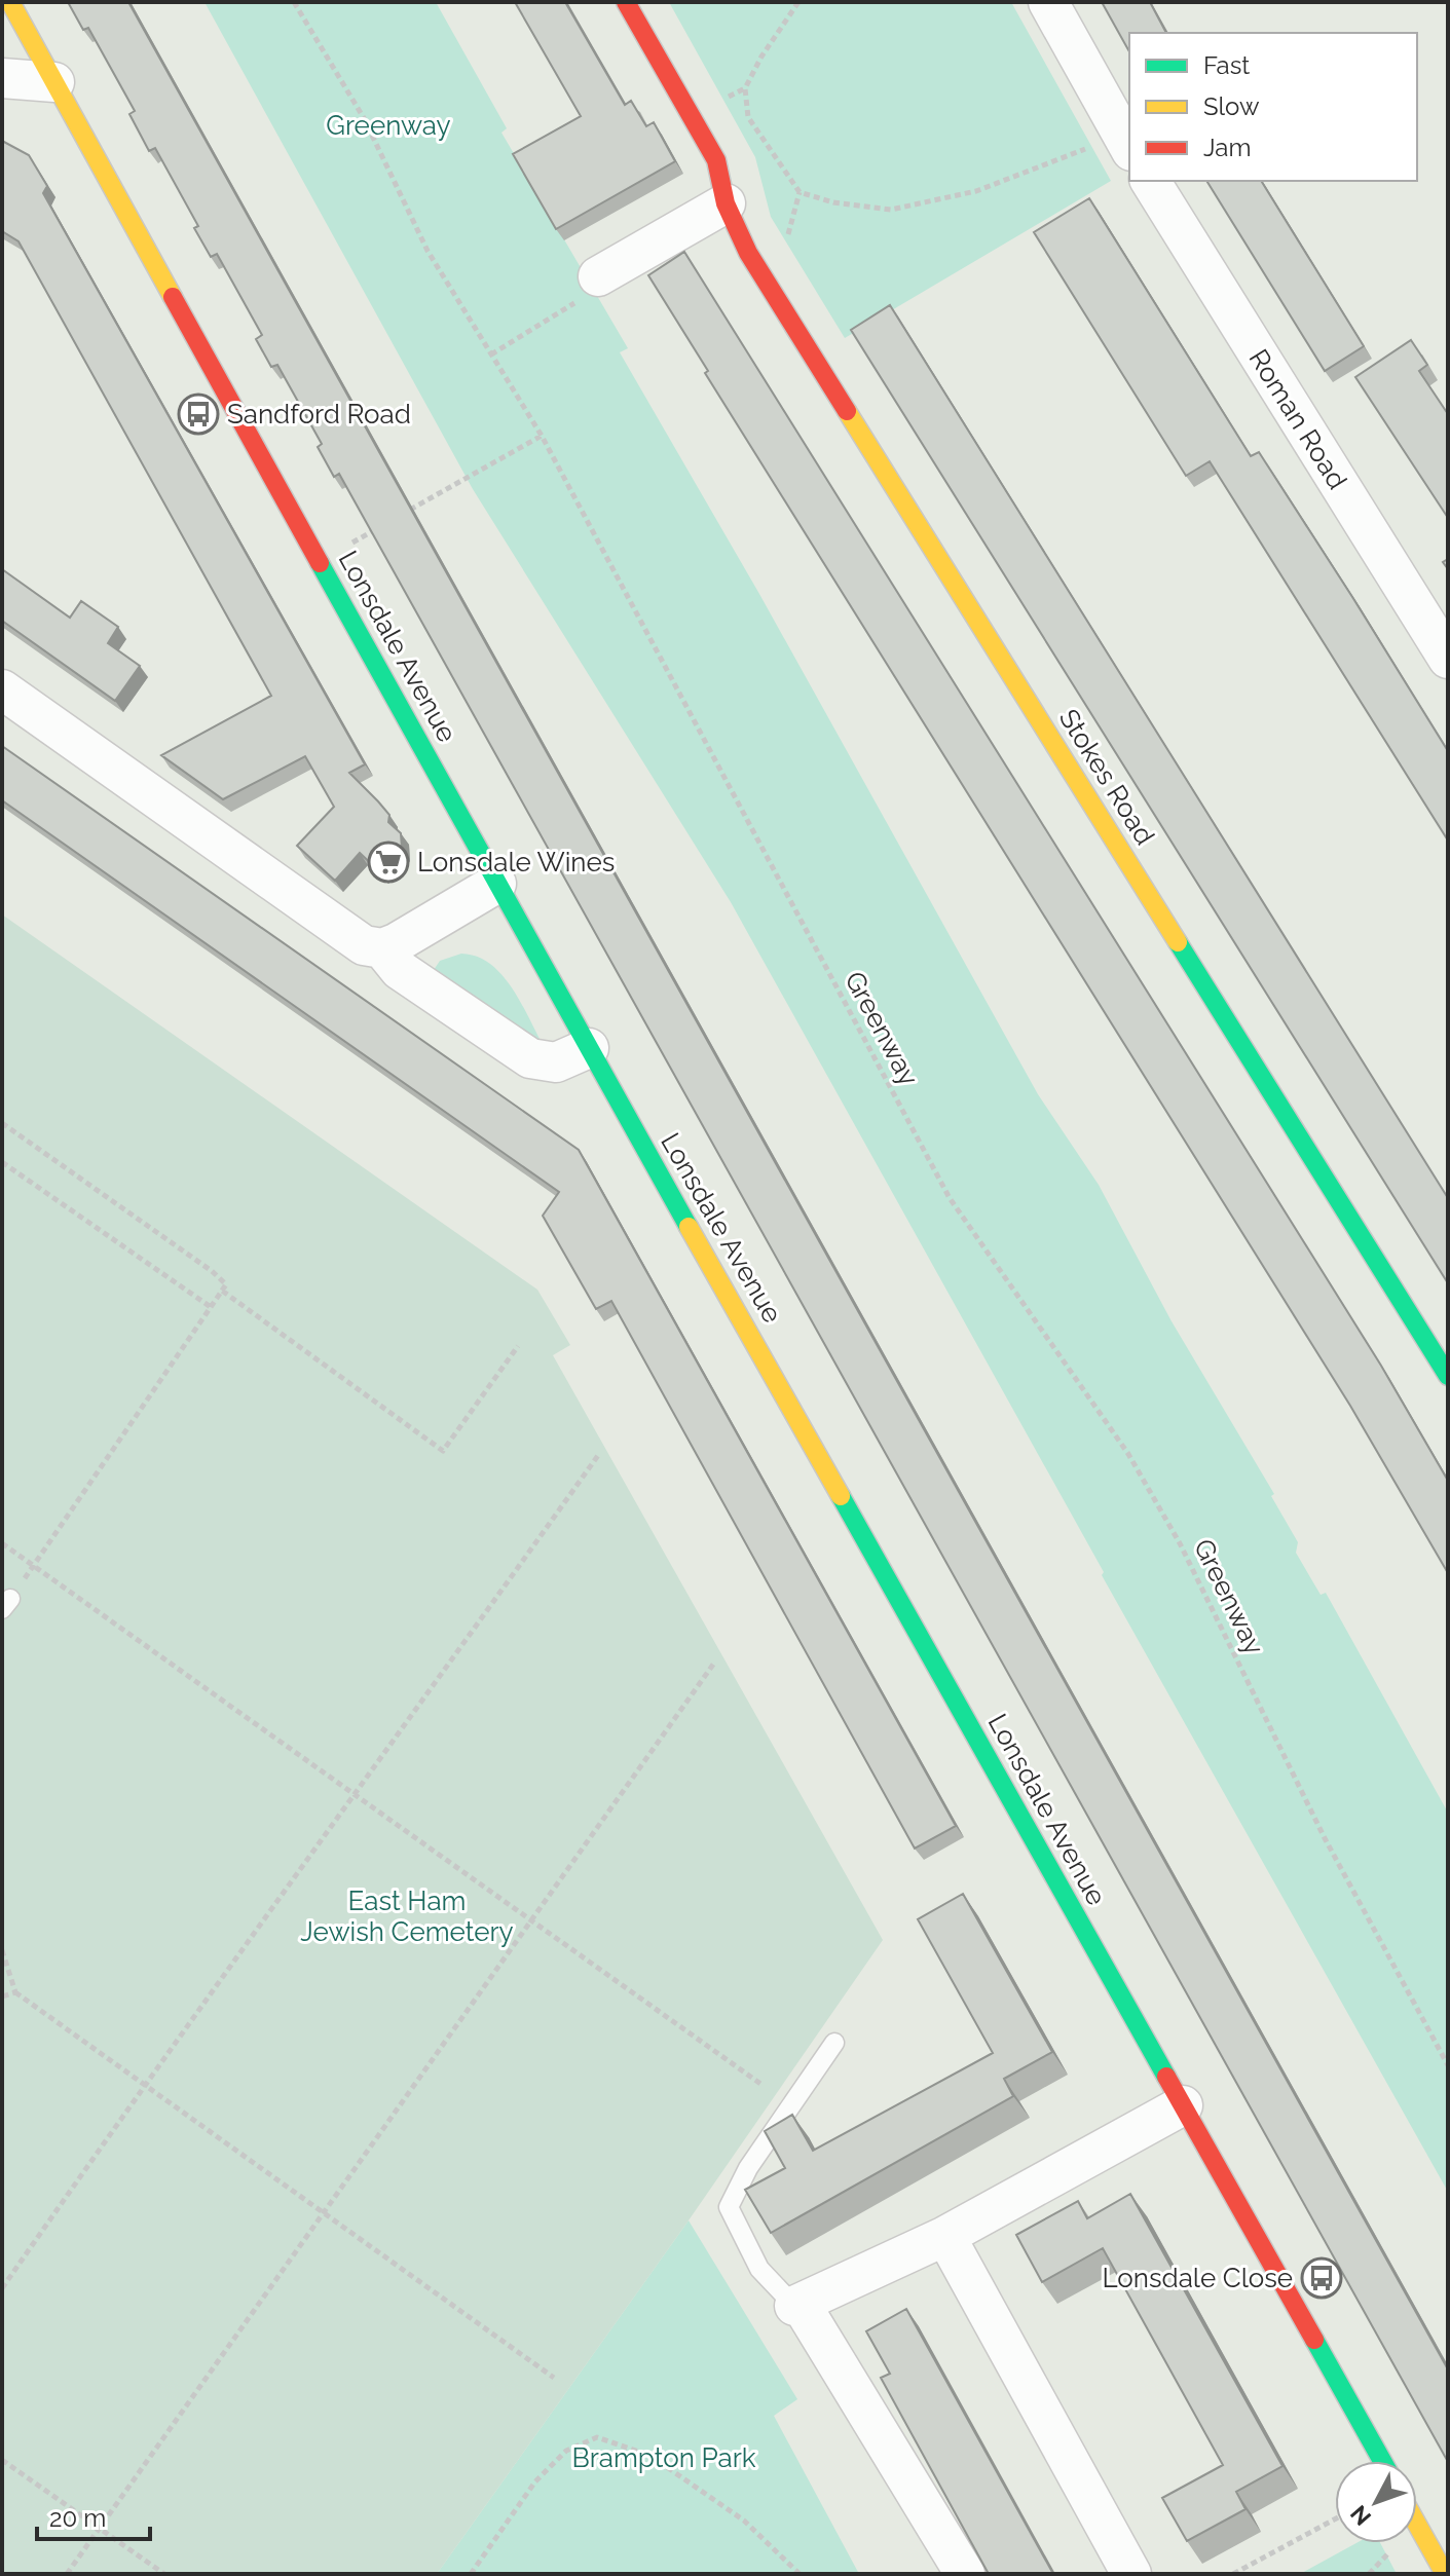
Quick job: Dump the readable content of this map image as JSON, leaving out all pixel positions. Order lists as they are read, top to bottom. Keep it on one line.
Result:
{"streets":{"street":["Roman Road","Lonsdale Avenue","Stokes Road"],"path":["Greenway"]},"parks":["Greenway","East Ham Jewish Cemetery","Brampton Park"],"places":{"bus stop":["Sandford Road","Lonsdale Close"],"supermarket":["Lonsdale Wines"]},"legend":["Fast","Slow","Jam"],"scale_bar":"20 m","north":"bottom left"}
